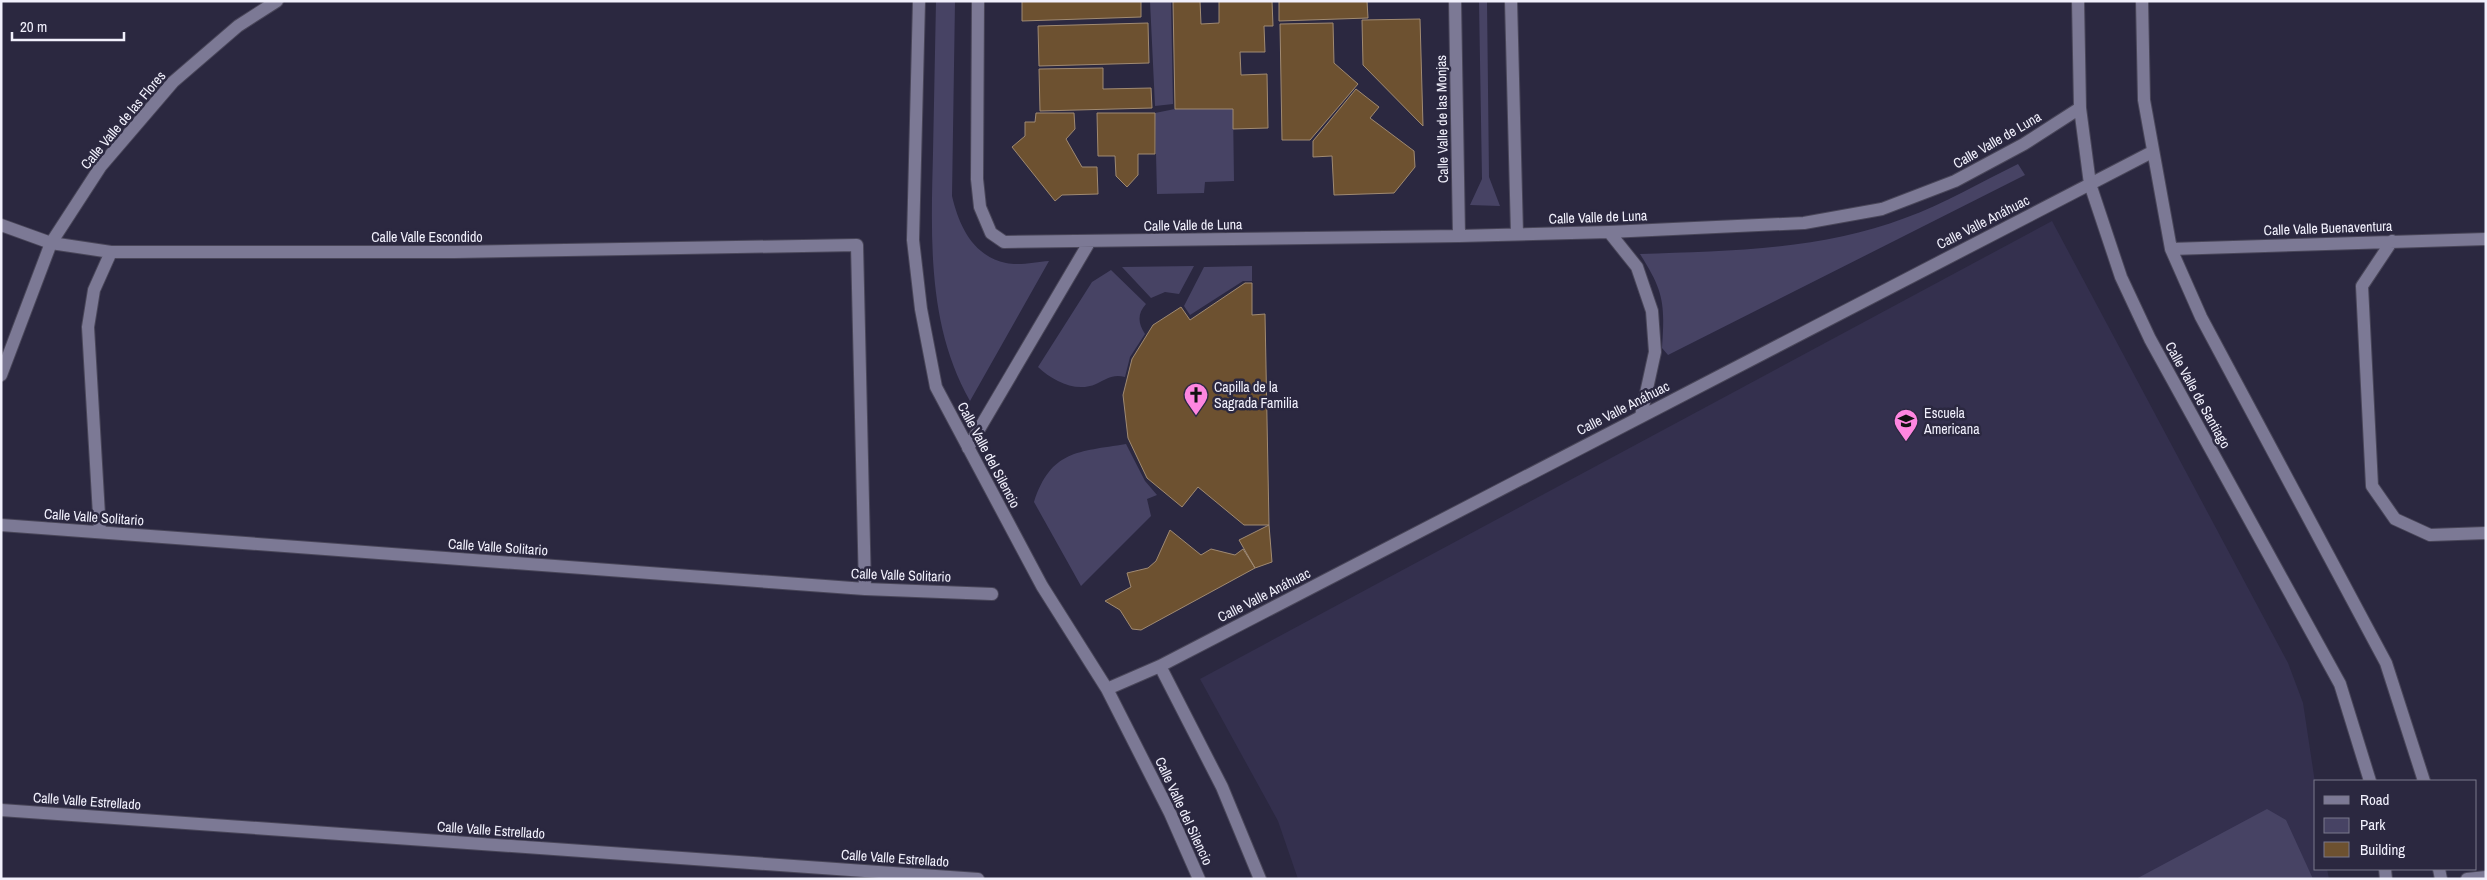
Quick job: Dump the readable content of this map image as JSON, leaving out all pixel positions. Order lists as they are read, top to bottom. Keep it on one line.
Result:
{"streets":{"street":["Calle Valle de las Monjas","Calle Valle de las Flores","Calle Valle de Luna","Calle Valle Anáhuac","Calle Valle Buenaventura","Calle Valle Escondido","Calle Valle de Santiago","Calle Valle del Silencio","Calle Valle Solitario","Calle Valle Estrellado"]},"crossings":[["Calle Valle de las Monjas","Calle Valle de Luna"],["Calle Valle de las Flores","Calle Valle Escondido"],["Calle Valle de Luna","Calle Valle de Santiago"],["Calle Valle Anáhuac","Calle Valle de Santiago"],["Calle Valle Anáhuac","Calle Valle del Silencio"],["Calle Valle Escondido","Calle Valle Solitario"]],"places":{"church":["Capilla de la Sagrada Familia"],"school or university":["Escuela Americana"]},"legend":["Road","Park","Building"],"scale_bar":"20 m"}
